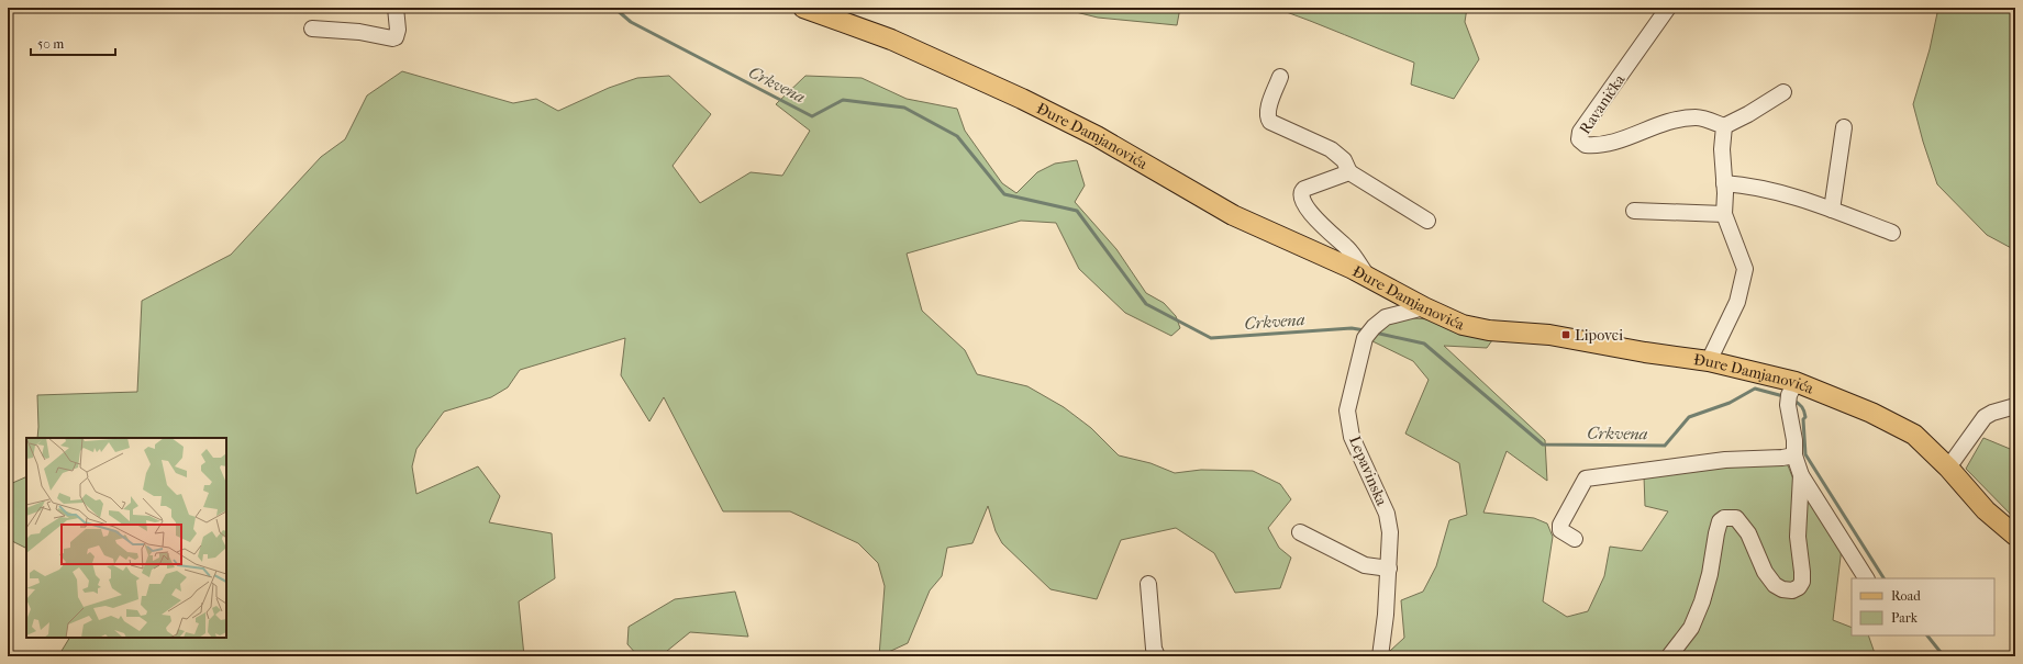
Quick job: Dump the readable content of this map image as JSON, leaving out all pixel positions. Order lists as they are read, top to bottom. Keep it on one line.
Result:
{"streets":{"main road":["Đure Damjanovića"],"street":["Ravanička","Lepavinska"]},"crossings":[["Đure Damjanovića","Lepavinska"]],"water":["Crkvena"],"places":{"transit":["Lipovci"]},"legend":["Road","Park"],"scale_bar":"50 m"}
